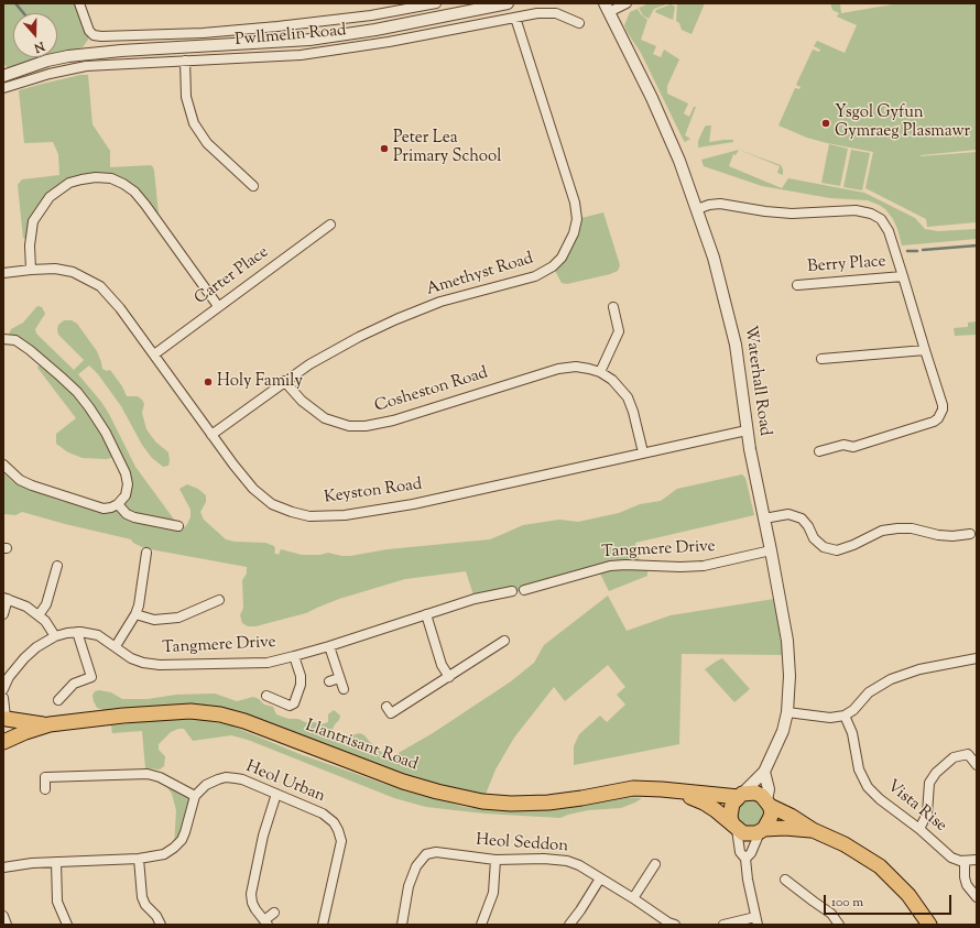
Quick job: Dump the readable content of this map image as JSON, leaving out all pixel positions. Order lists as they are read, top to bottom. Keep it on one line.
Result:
{"streets":{"main road":["Llantrisant Road"],"street":["Pwllmelin Road","Berry Place","Amethyst Road","Carter Place","Waterhall Road","Cosheston Road","Keyston Road","Tangmere Drive","Heol Urban","Vista Rise","Heol Seddon"]},"crossings":[["Pwllmelin Road","Amethyst Road"],["Amethyst Road","Cosheston Road"],["Amethyst Road","Keyston Road"],["Carter Place","Keyston Road"],["Waterhall Road","Keyston Road"],["Waterhall Road","Tangmere Drive"],["Waterhall Road","Llantrisant Road"],["Cosheston Road","Keyston Road"]],"places":["Ysgol Gyfun Gymraeg Plasmawr","Peter Lea Primary School","Holy Family"],"scale_bar":"100 m","north":"bottom"}
